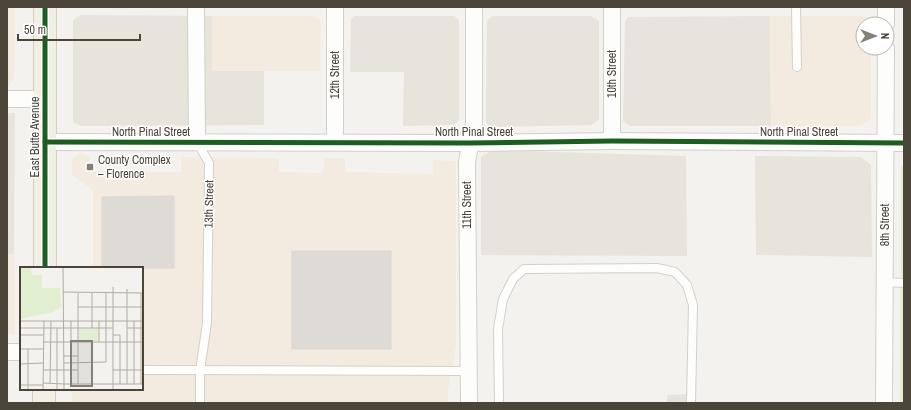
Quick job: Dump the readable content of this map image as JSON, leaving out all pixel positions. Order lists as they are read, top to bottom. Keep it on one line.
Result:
{"streets":{"main road":["East Butte Avenue"],"street":["10th Street","12th Street","North Pinal Street","13th Street","11th Street","8th Street"]},"crossings":[["10th Street","North Pinal Street"],["12th Street","North Pinal Street"],["North Pinal Street","East Butte Avenue"],["North Pinal Street","13th Street"],["North Pinal Street","11th Street"],["North Pinal Street","8th Street"]],"places":{"transit":["County Complex – Florence"]},"scale_bar":"50 m","north":"right"}
